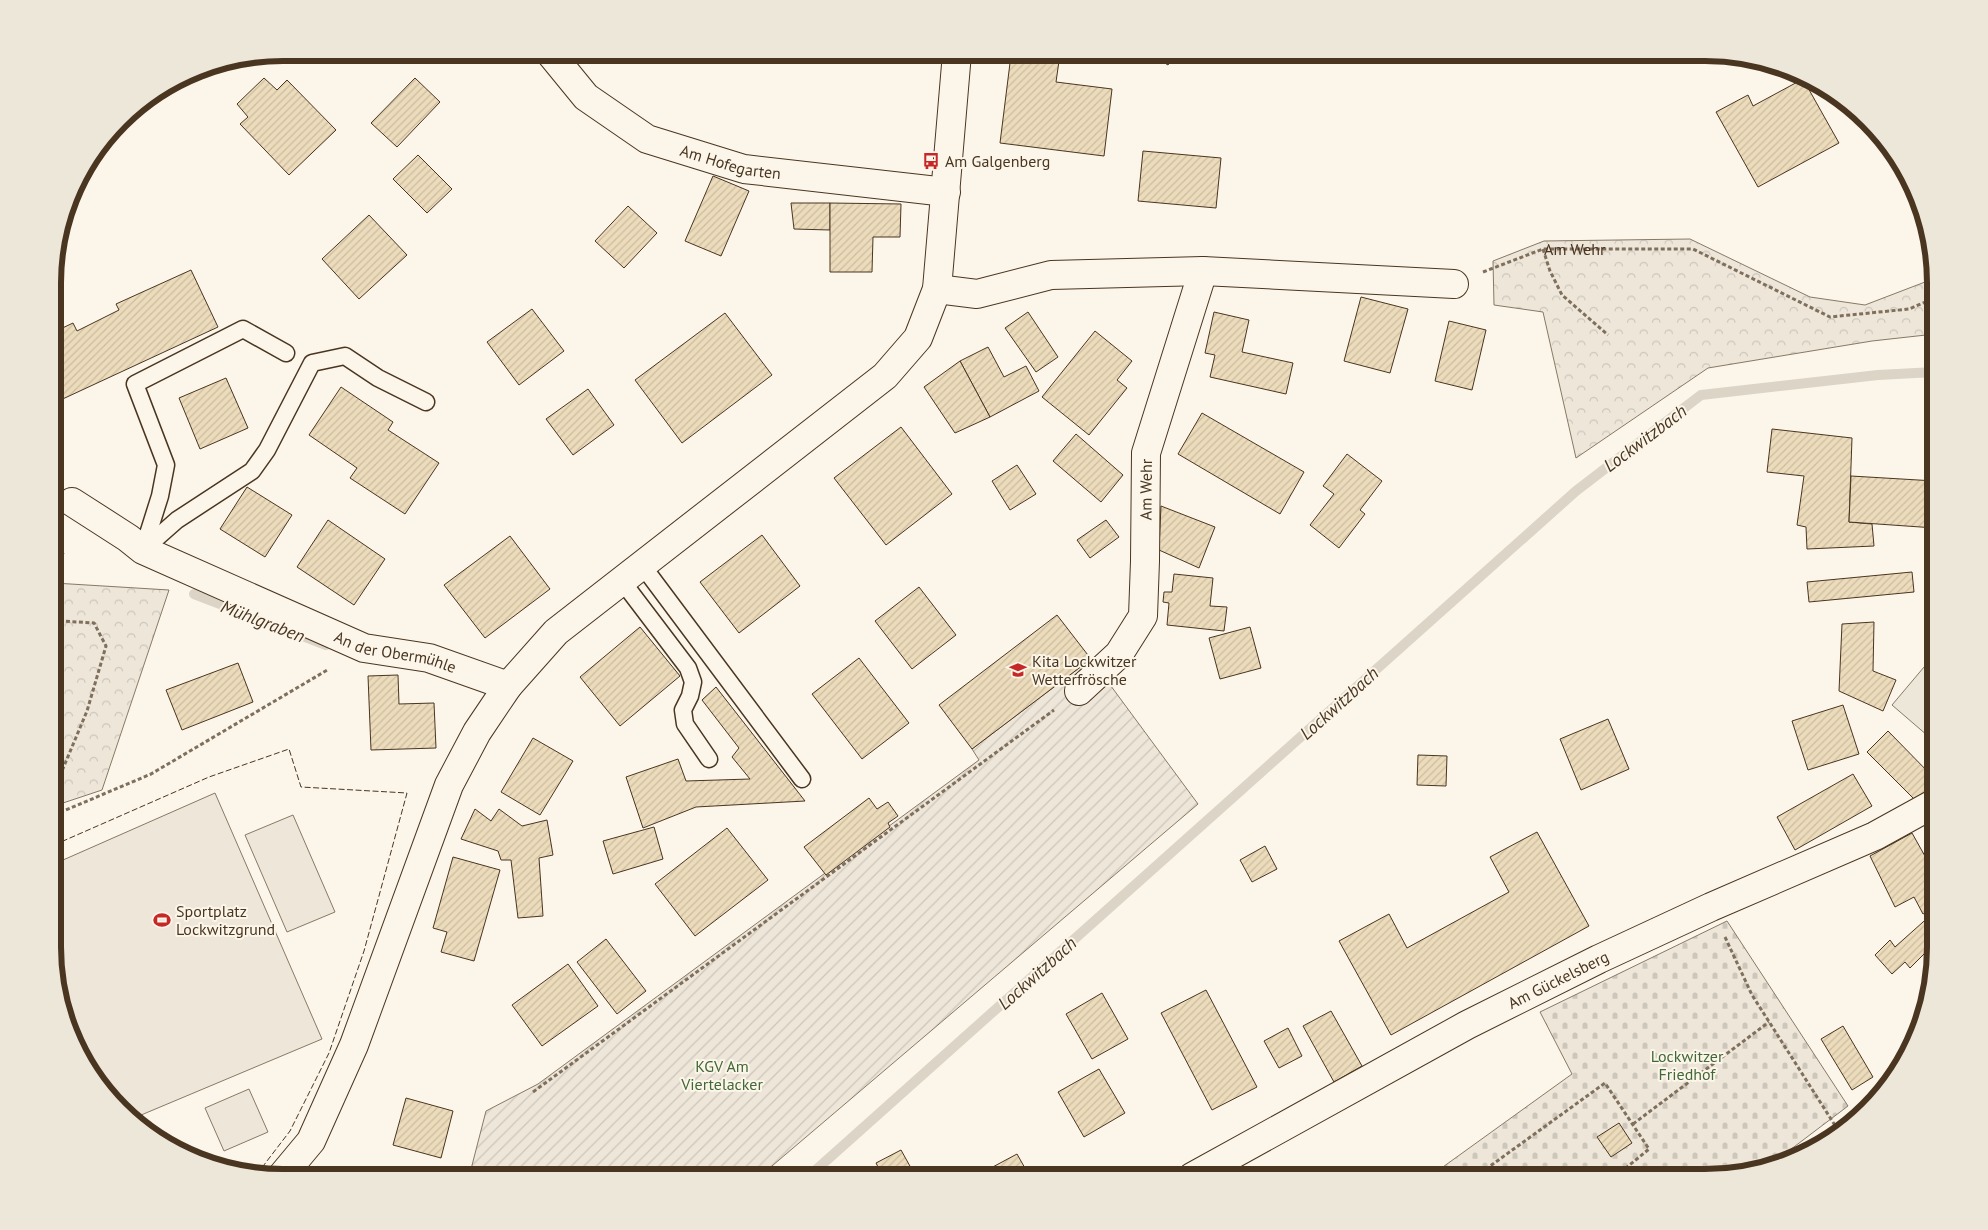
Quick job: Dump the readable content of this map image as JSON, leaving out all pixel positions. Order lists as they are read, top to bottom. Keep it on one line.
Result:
{"streets":{"street":["Am Hofegarten","Am Wehr","An der Obermühle","Am Gückelsberg"]},"water":["Lockwitzbach","Mühlgraben"],"parks":["Lockwitzer Friedhof","KGV Am Viertelacker"],"places":{"bus stop":["Am Galgenberg"],"school or university":["Kita Lockwitzer Wetterfrösche"],"sports":["Sportplatz Lockwitzgrund"]}}
